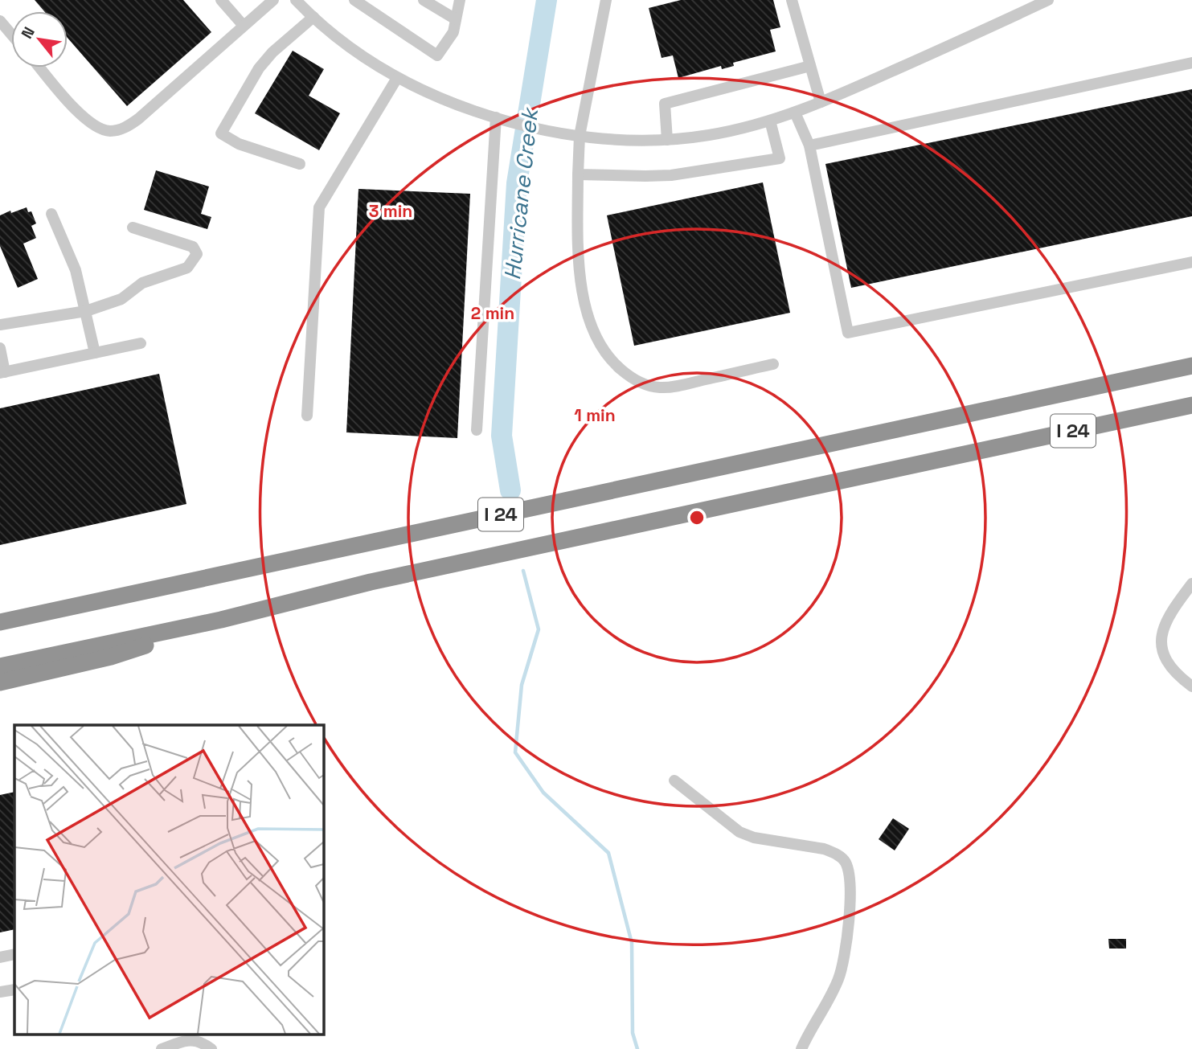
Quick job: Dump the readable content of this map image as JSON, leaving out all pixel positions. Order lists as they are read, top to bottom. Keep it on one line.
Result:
{"streets":{"highway":["I 24"]},"water":["Hurricane Creek"],"north":"top left","rings":["3 min","2 min","1 min"]}
